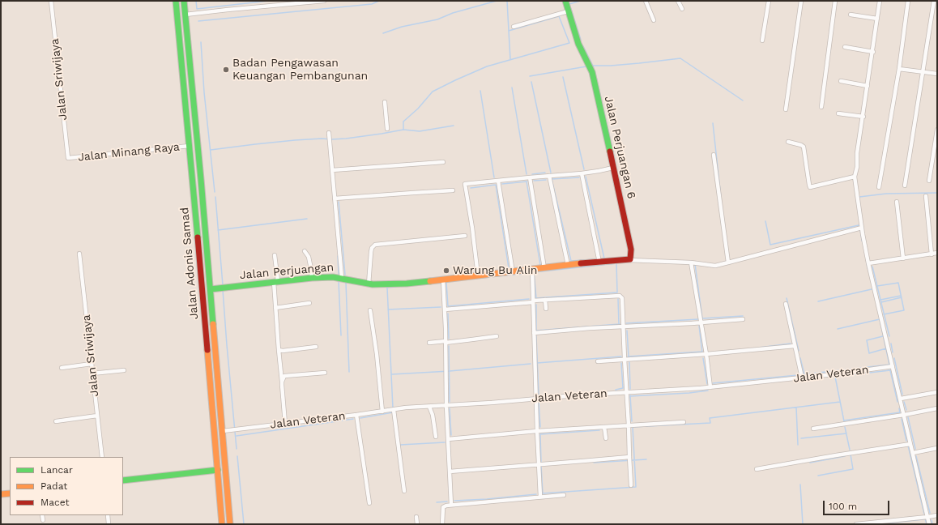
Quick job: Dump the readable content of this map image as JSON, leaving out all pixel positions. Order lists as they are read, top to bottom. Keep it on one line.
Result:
{"streets":{"main road":["Jalan Perjuangan 6","Jalan Adonis Samad","Jalan Perjuangan"],"street":["Jalan Sriwijaya","Jalan Minang Raya","Jalan Veteran"]},"crossings":[["Jalan Sriwijaya","Jalan Minang Raya"],["Jalan Perjuangan 6","Jalan Perjuangan"],["Jalan Minang Raya","Jalan Adonis Samad"]],"places":["Badan Pengawasan Keuangan Pembangunan","Warung Bu Alin"],"legend":["Lancar","Padat","Macet"],"scale_bar":"100 m"}
